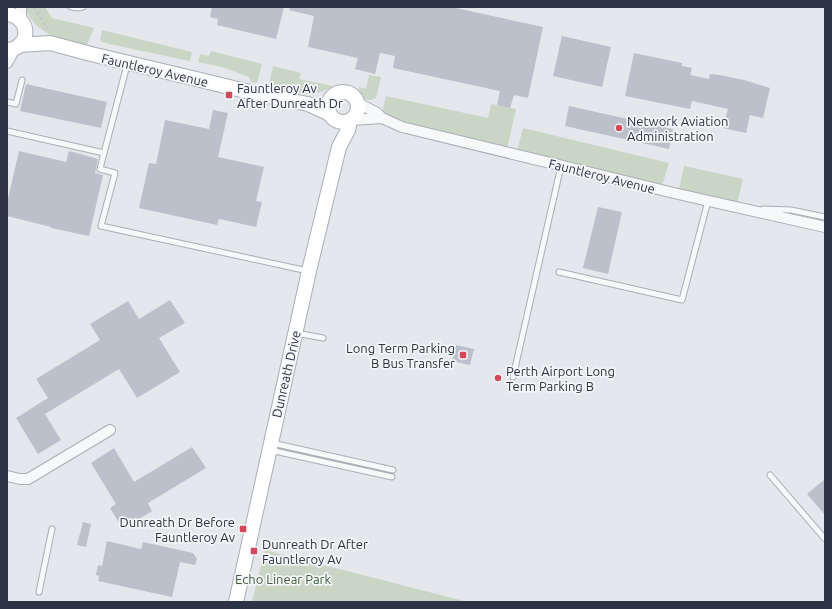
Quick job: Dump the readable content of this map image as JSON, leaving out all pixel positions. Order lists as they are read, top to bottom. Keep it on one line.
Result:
{"streets":{"main road":["Fauntleroy Avenue","Dunreath Drive"]},"crossings":[["Fauntleroy Avenue","Dunreath Drive"]],"parks":["Echo Linear Park"],"places":{"transit":["Fauntleroy Av After Dunreath Dr","Long Term Parking B Bus Transfer","Dunreath Dr Before Fauntleroy Av","Dunreath Dr After Fauntleroy Av"],"other":["Network Aviation Administration","Perth Airport Long Term Parking B"]}}
